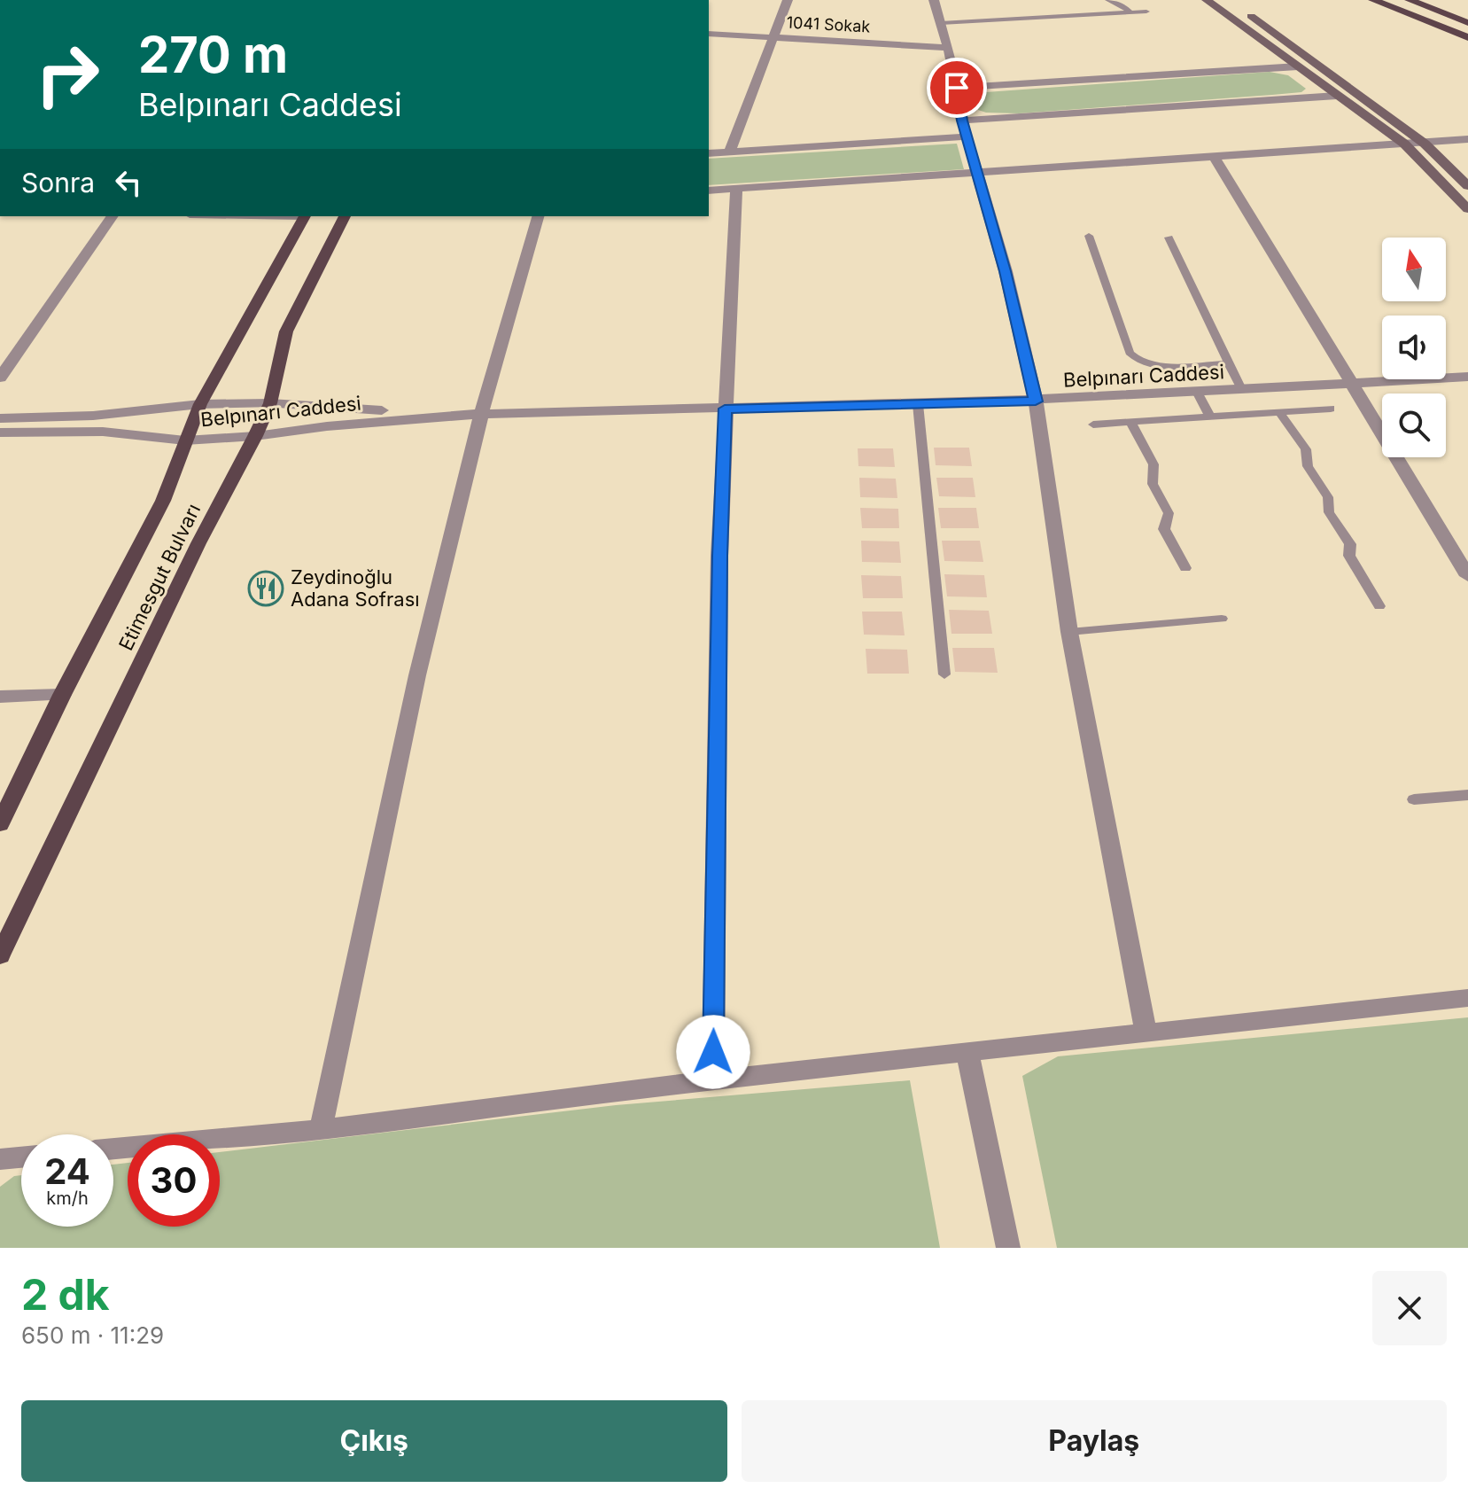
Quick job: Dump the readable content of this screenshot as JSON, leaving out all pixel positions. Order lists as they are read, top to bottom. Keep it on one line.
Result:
{"streets":{"main road":["Etimesgut Bulvarı"],"street":["1041 Sokak","Belpınarı Caddesi"]},"crossings":[["Belpınarı Caddesi","Etimesgut Bulvarı"]],"places":{"restaurant":["Zeydinoğlu Adana Sofrası"]},"north":"top","page":{"turn":["270 m","Belpınarı Caddesi"],"then":"Sonra","speed":"24 km/h","limit":"30","heading":["2 dk","650 m · 11:29"],"buttons":["Çıkış","Paylaş"]}}
